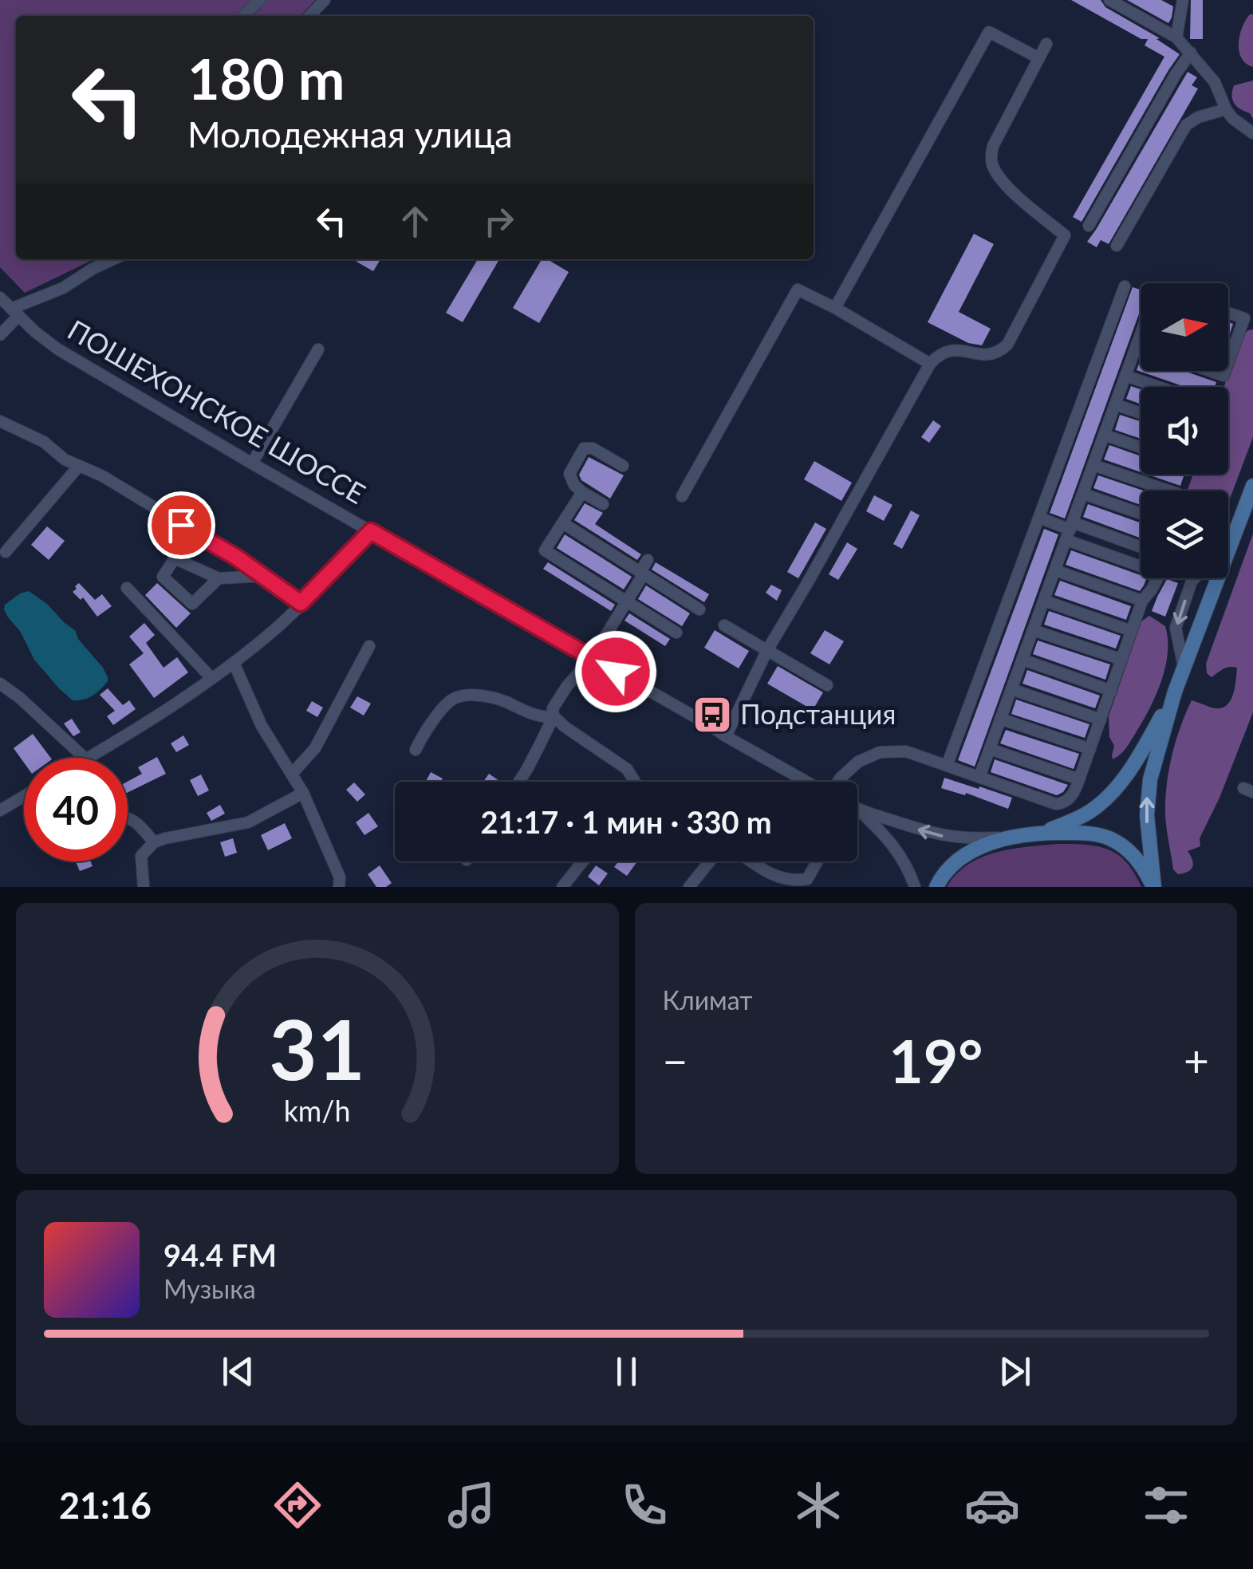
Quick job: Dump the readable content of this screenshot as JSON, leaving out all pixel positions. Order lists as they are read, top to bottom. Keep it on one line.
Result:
{"streets":{"street":["ПОШЕХОНСКОЕ ШОССЕ"]},"places":{"bus stop":["Подстанция"]},"north":"right","page":{"turn":["180 m","Молодежная улица"],"limit":"40","trip":"21:17 · 1 мин · 330 m","tile":"Климат","heat":["−","19°","+"],"song":["94.4 FM","Музыка"],"tabs":"21:16","gauge":["31","km/h"]}}
